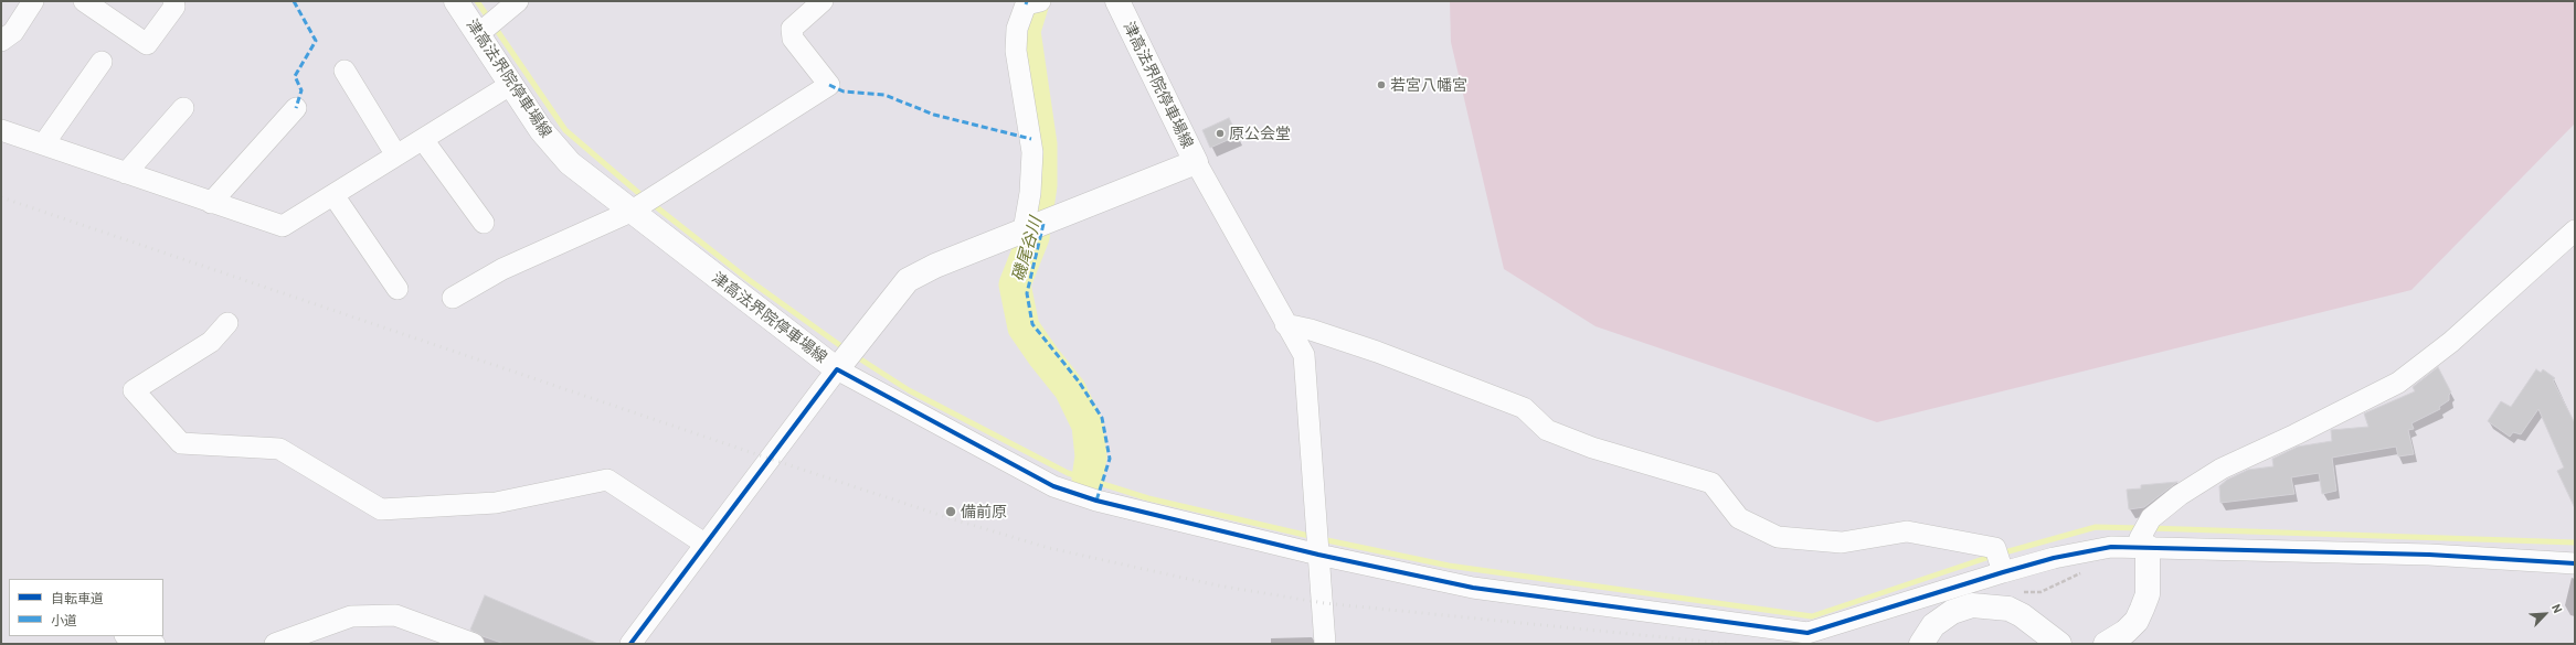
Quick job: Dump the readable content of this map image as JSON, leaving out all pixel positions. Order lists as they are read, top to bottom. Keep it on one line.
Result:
{"streets":{"main road":["津高法界院停車場線"]},"water":["磯尾谷川"],"places":["若宮八幡宮","原公会堂","備前原"],"legend":["自転車道","小道"],"north":"top right"}
